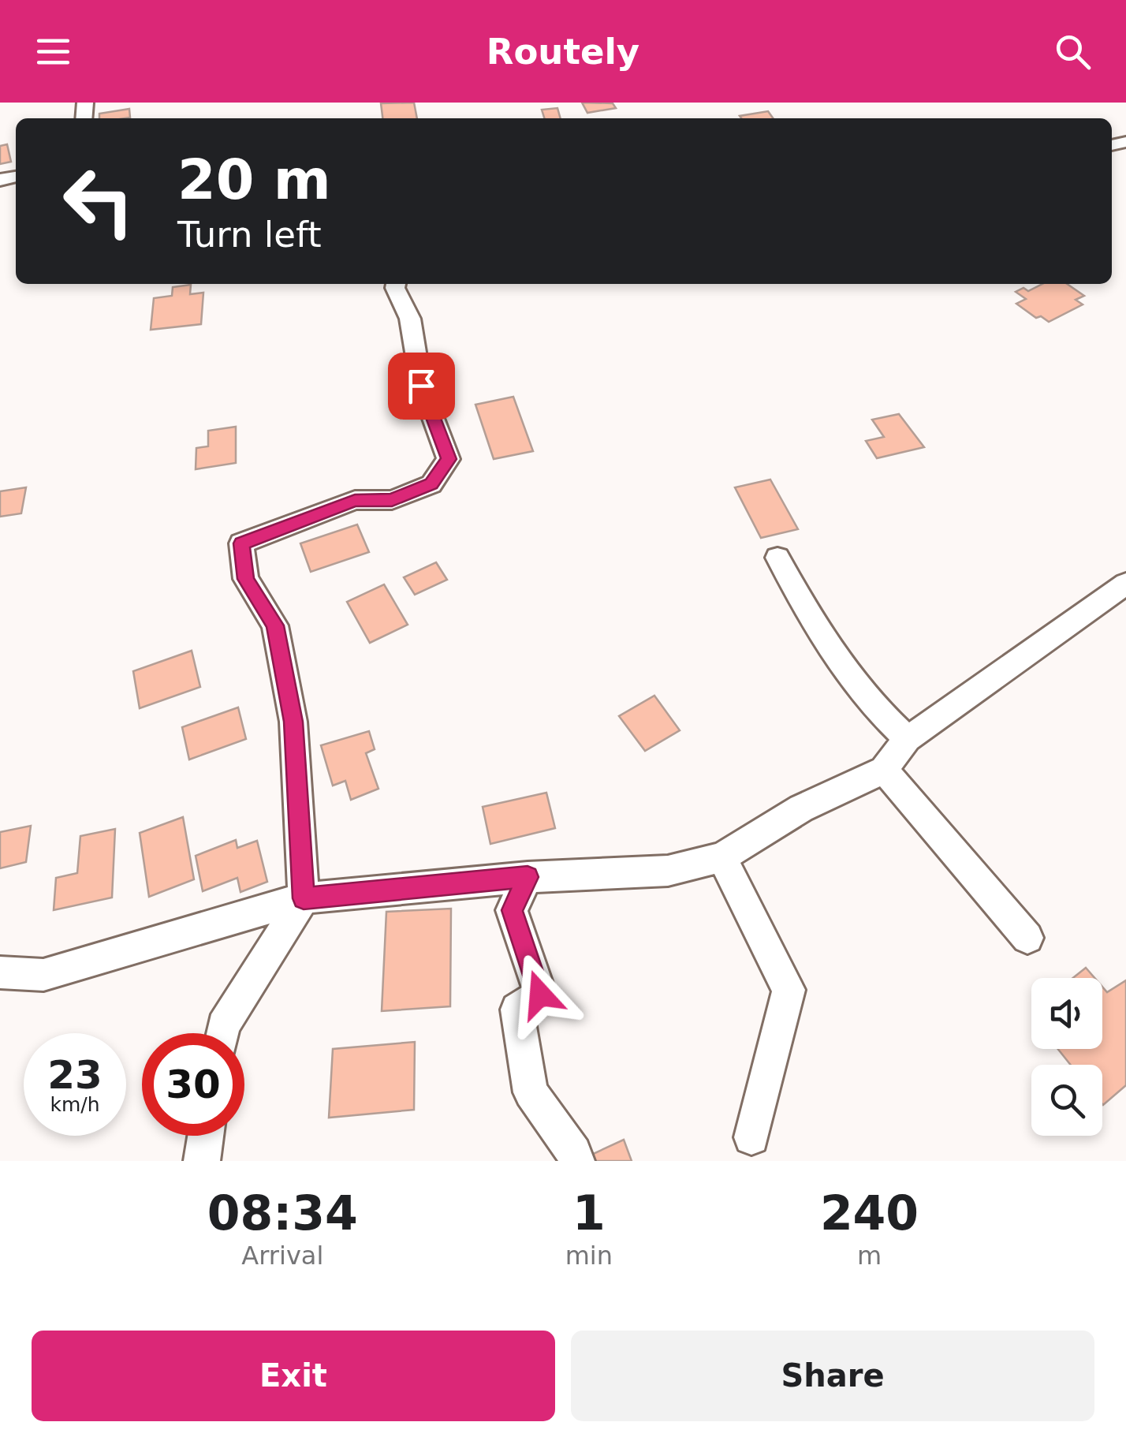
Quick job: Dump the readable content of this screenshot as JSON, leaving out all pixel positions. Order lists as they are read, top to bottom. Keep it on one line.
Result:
{"page":{"header":"Routely","turn":["20 m","Turn left"],"speed":"23 km/h","limit":"30","eta":["08:34","Arrival","1","min","240","m"],"buttons":["Exit","Share"]}}
